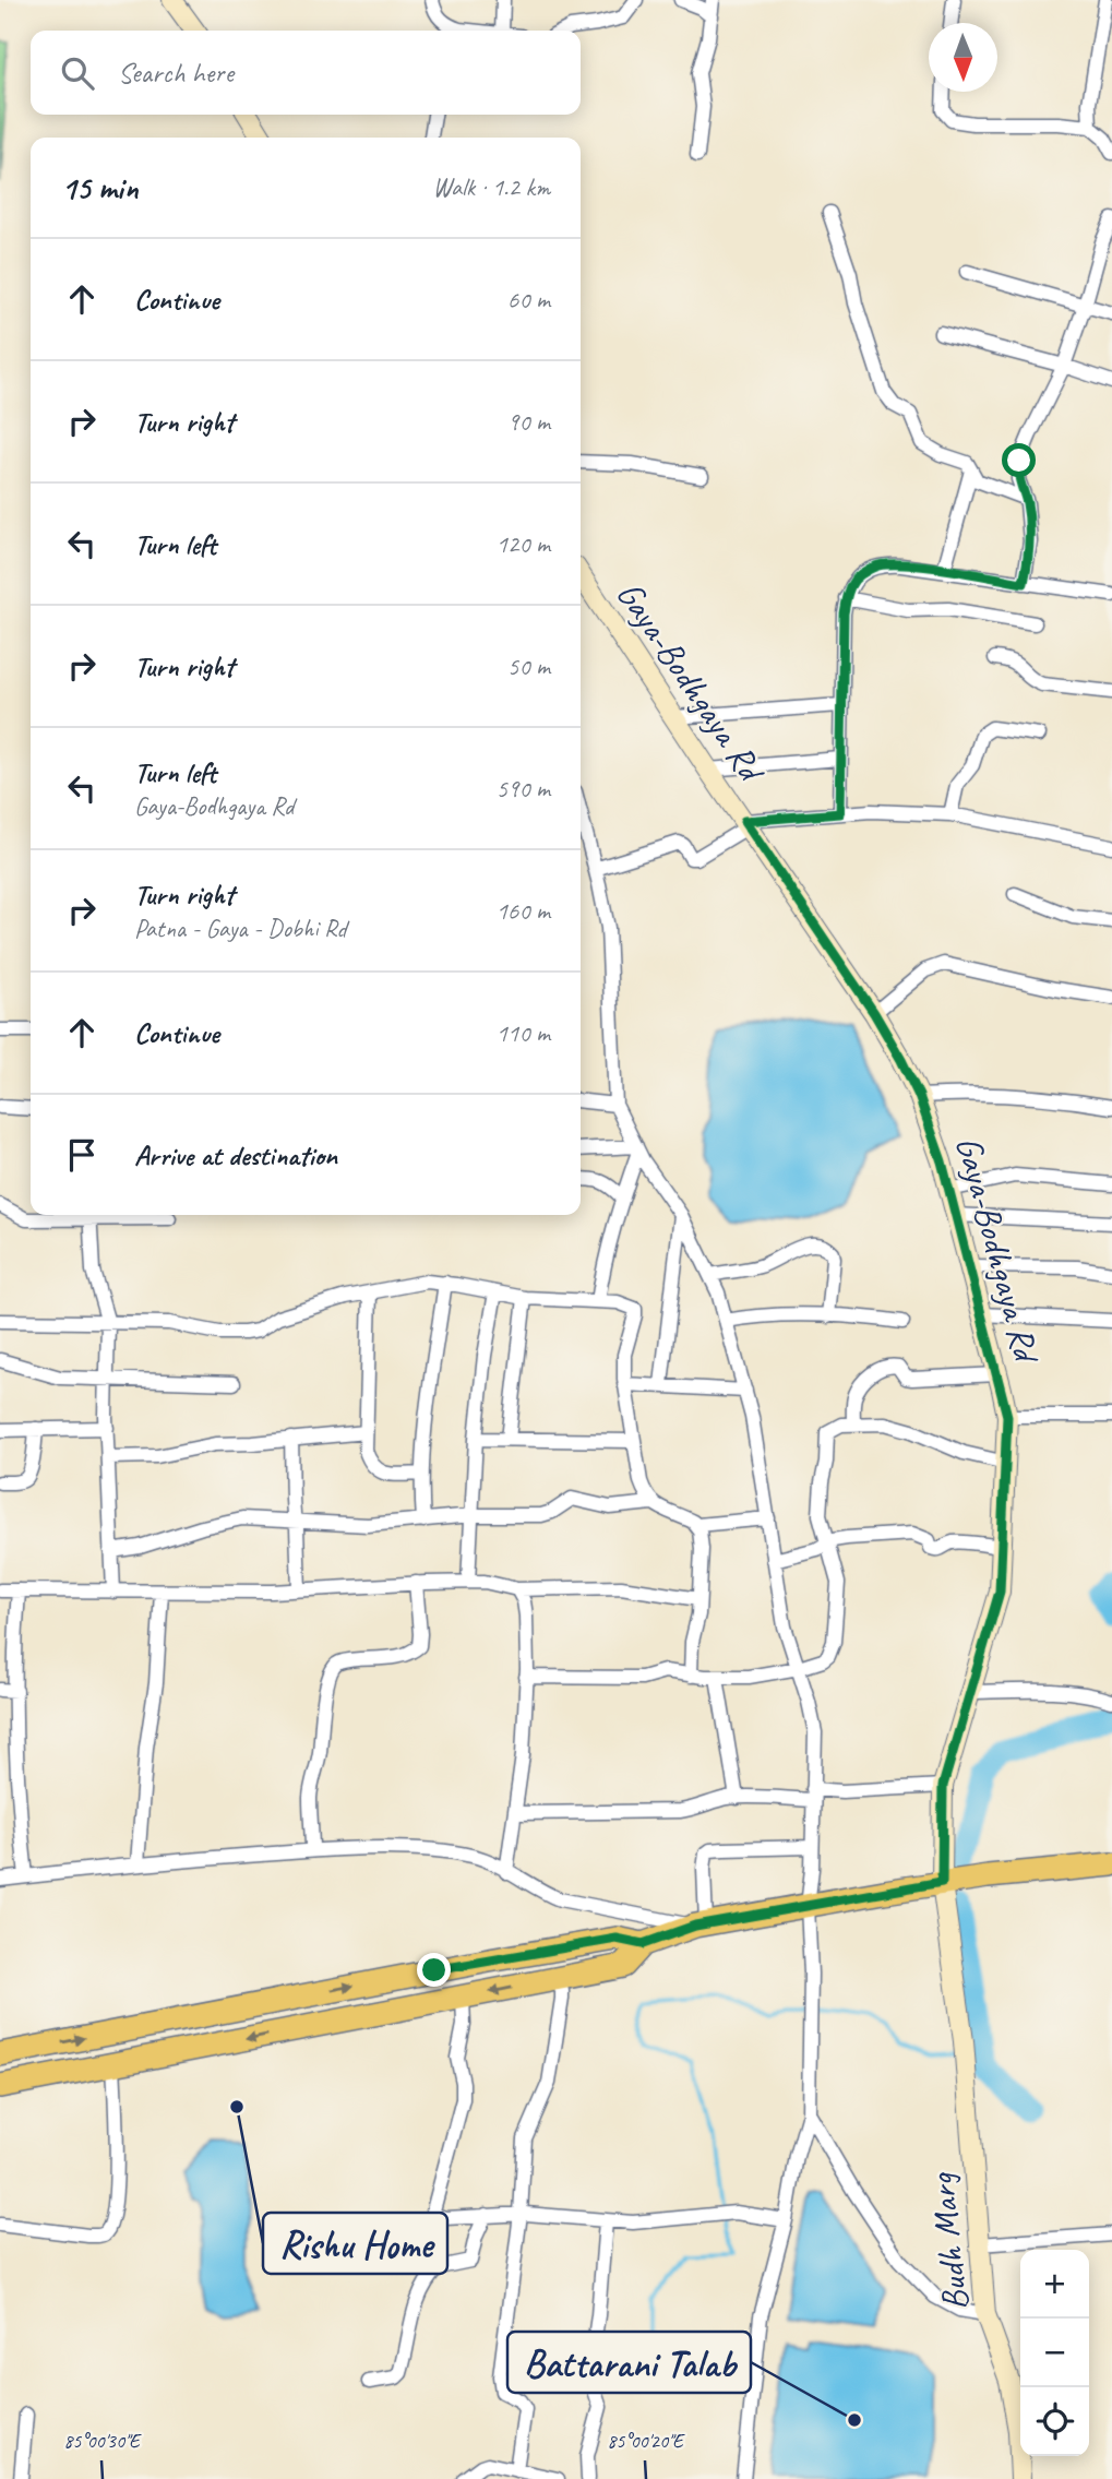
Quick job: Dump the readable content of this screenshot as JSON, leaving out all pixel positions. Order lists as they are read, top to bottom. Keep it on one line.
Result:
{"streets":{"street":["Gaya-Bodhgaya Rd","Budh Marg"]},"crossings":[["Gaya-Bodhgaya Rd","Budh Marg"]],"places":["Rishu Home","Battarani Talab"],"north":"bottom","page":{"search":"Search here","heading":["15 min","Walk · 1.2 km"],"list":[["Continue","60 m"],["Turn right","90 m"],["Turn left","120 m"],["Turn right","50 m"],["Turn left","Gaya-Bodhgaya Rd","590 m"],["Turn right","Patna - Gaya - Dobhi Rd","160 m"],["Continue","110 m"],"Arrive at destination"],"map_buttons":["+","−"]},"coordinates":["85°00'30\"E","85°00'20\"E"]}
